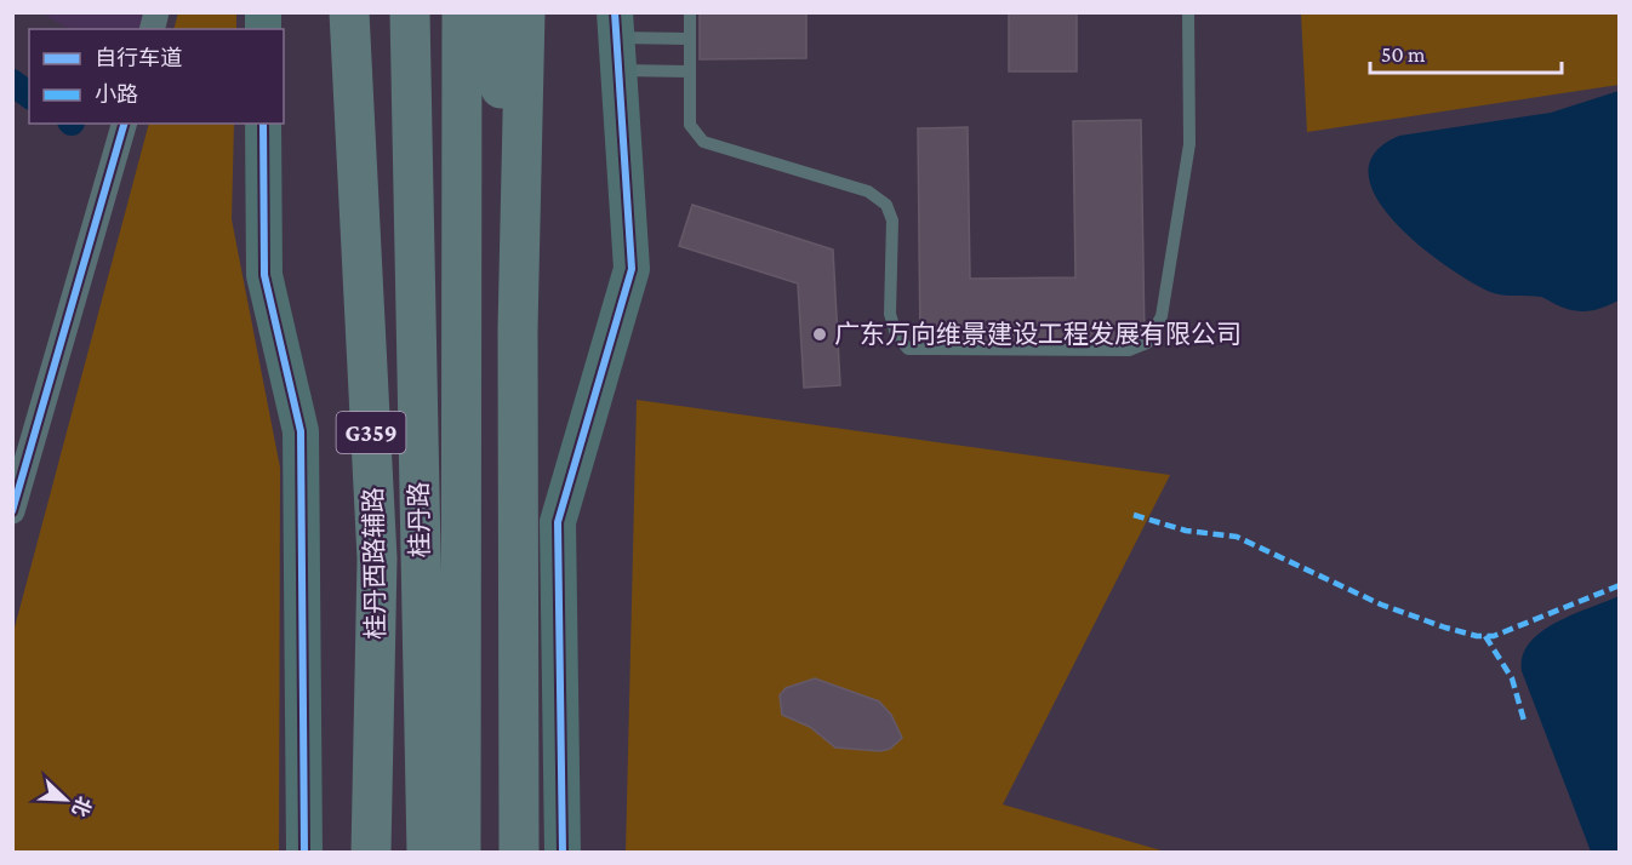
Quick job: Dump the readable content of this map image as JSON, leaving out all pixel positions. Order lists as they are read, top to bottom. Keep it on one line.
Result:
{"streets":{"highway":["G359","桂丹路","桂丹西路辅路"]},"places":["广东万向维景建设工程发展有限公司"],"legend":["自行车道","小路"],"scale_bar":"50 m","north":"bottom right"}
